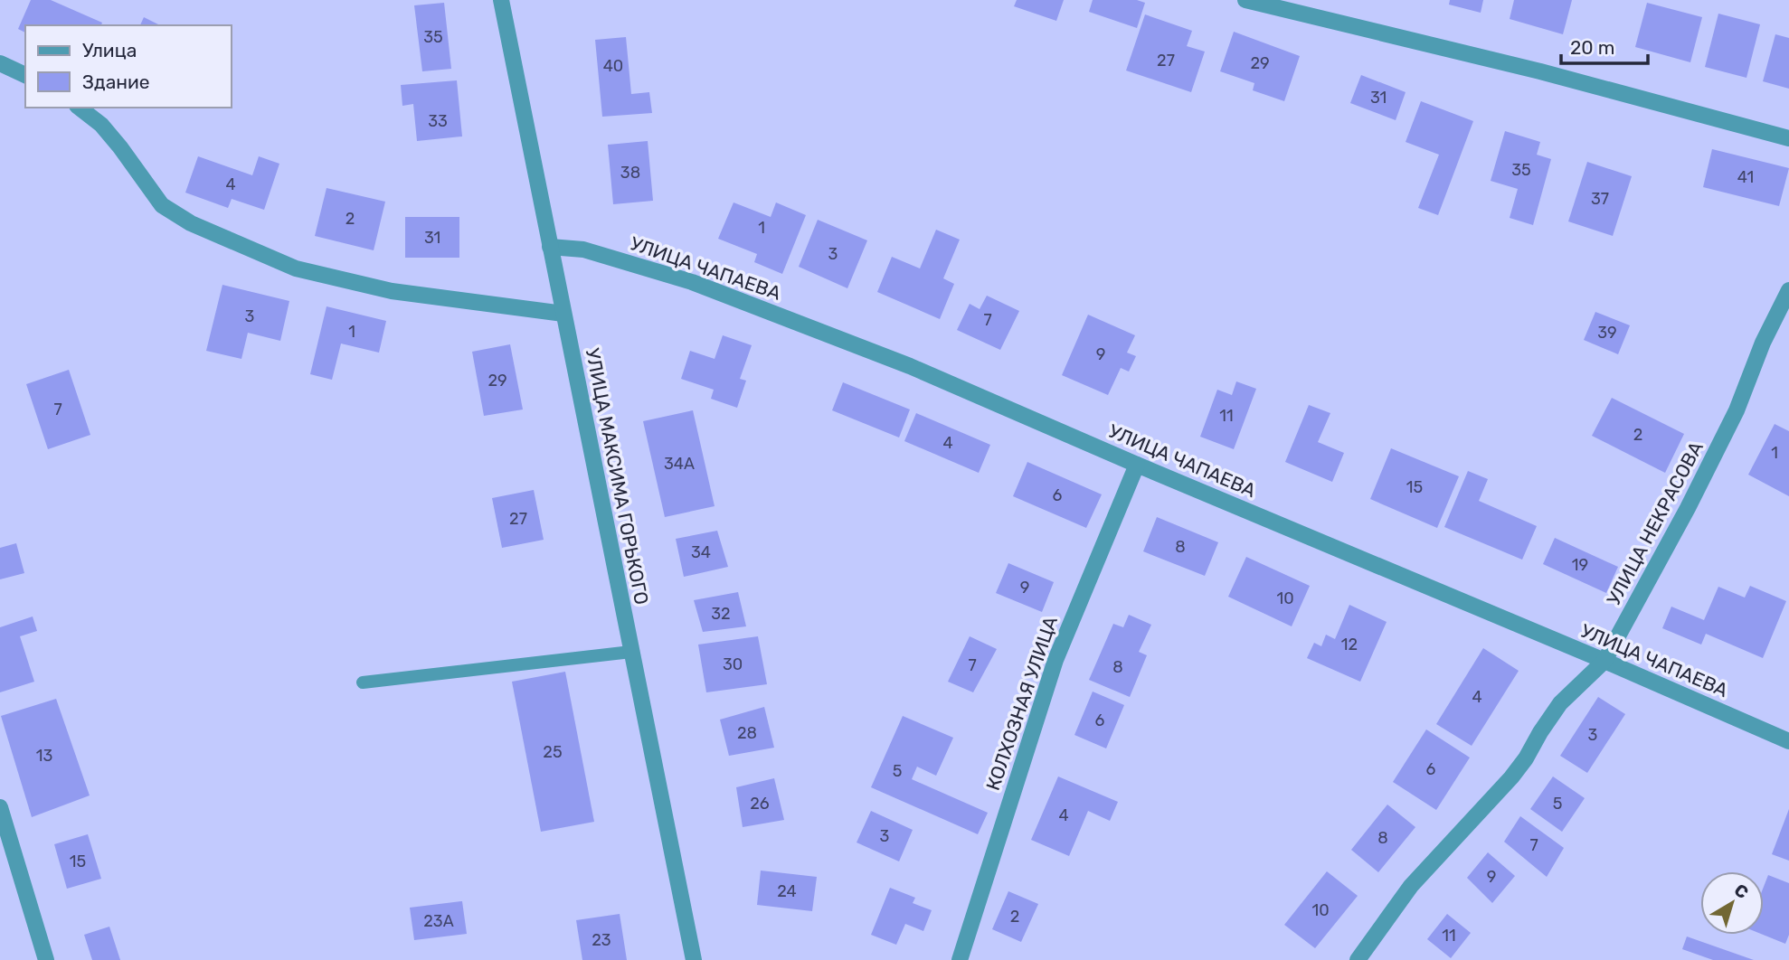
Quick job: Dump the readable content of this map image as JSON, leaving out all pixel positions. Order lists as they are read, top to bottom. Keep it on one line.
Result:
{"streets":{"street":["УЛИЦА ЧАПАЕВА","УЛИЦА МАКСИМА ГОРЬКОГО","УЛИЦА НЕКРАСОВА","КОЛХОЗНАЯ УЛИЦА"]},"crossings":[["УЛИЦА ЧАПАЕВА","УЛИЦА МАКСИМА ГОРЬКОГО"],["УЛИЦА ЧАПАЕВА","УЛИЦА НЕКРАСОВА"],["УЛИЦА ЧАПАЕВА","КОЛХОЗНАЯ УЛИЦА"]],"house_numbers":["35","27","29","40","31","33","35","38","41","4","37","2","1","31","3","3","7","1","39","9","29","7","11","2","4","1","34А","15","6","27","8","34","19","9","10","32","12","30","7","8","4","6","28","3","25","13","6","5","26","5","4","3","8","7","15","9","24","10","2","23А","11","23"],"legend":["Улица","Здание"],"scale_bar":"20 m","north":"top right"}
